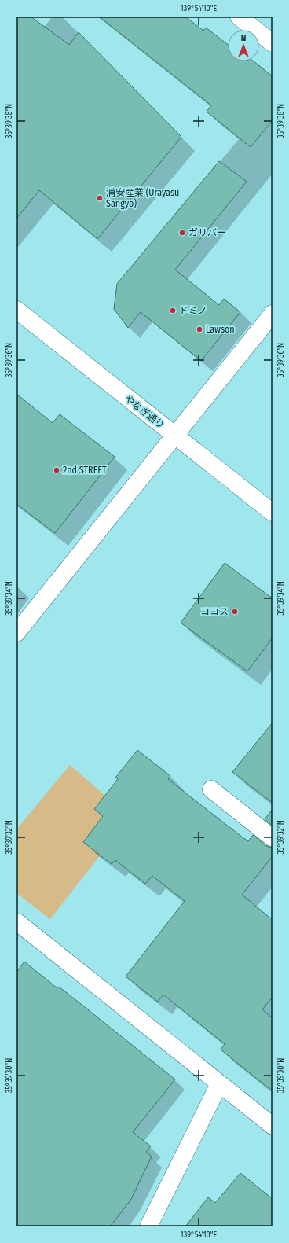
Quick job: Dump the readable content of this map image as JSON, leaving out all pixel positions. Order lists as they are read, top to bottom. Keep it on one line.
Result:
{"streets":{"street":["やなぎ通り"]},"places":["浦安産業 (Urayasu Sangyo)","ガリバー","ドミノ","Lawson","2nd STREET","ココス"],"north":"top","coordinates":["139°54'10\"E","35°39'38\"N","35°39'36\"N","35°39'34\"N","35°39'32\"N","35°39'30\"N"]}
